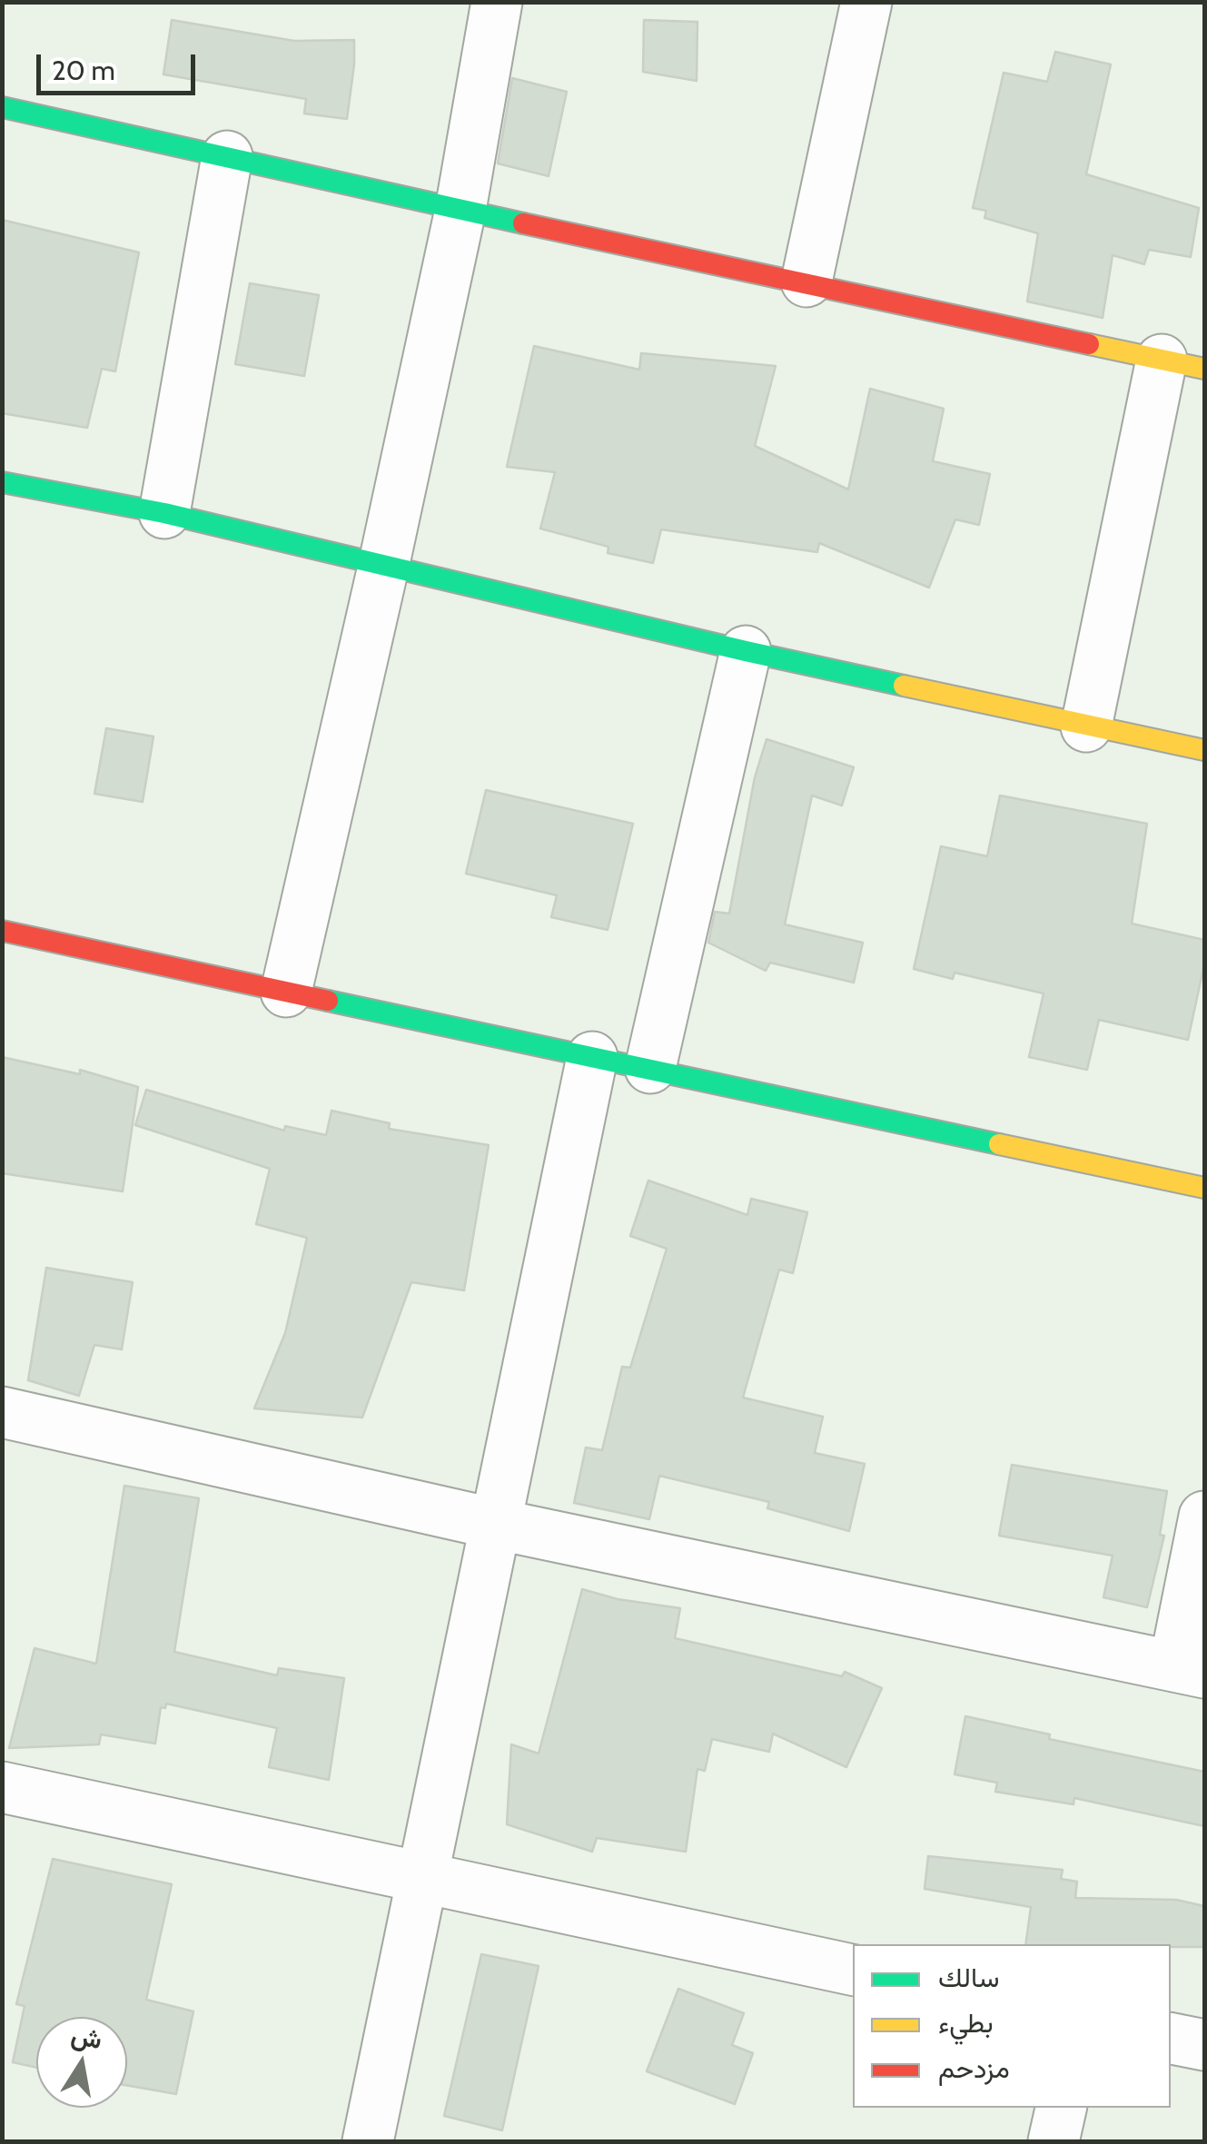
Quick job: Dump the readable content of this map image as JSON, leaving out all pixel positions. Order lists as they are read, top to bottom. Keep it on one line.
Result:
{"legend":["سالك","بطيء","مزدحم"],"scale_bar":"20 m","north":"top"}
